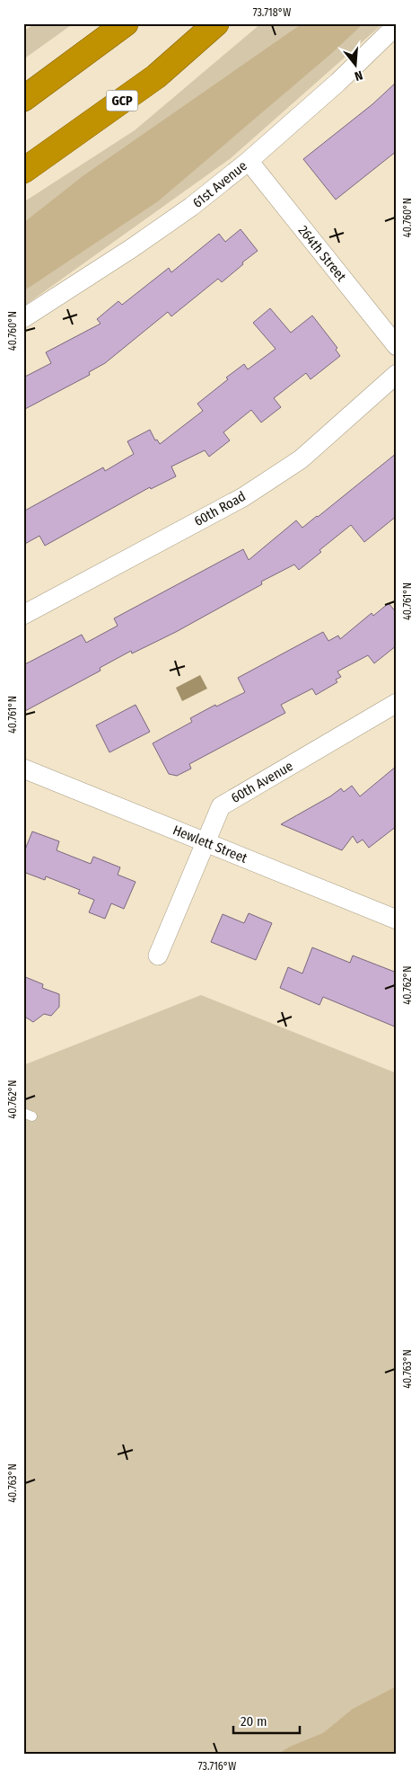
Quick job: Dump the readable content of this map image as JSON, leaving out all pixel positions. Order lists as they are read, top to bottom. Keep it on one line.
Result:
{"streets":{"highway":["GCP"],"street":["61st Avenue","264th Street","60th Road","60th Avenue","Hewlett Street"]},"crossings":[["61st Avenue","264th Street"],["60th Avenue","Hewlett Street"]],"scale_bar":"20 m","north":"bottom","coordinates":["73.718°W","40.760°N","40.761°N","40.762°N","40.763°N","73.716°W"]}
